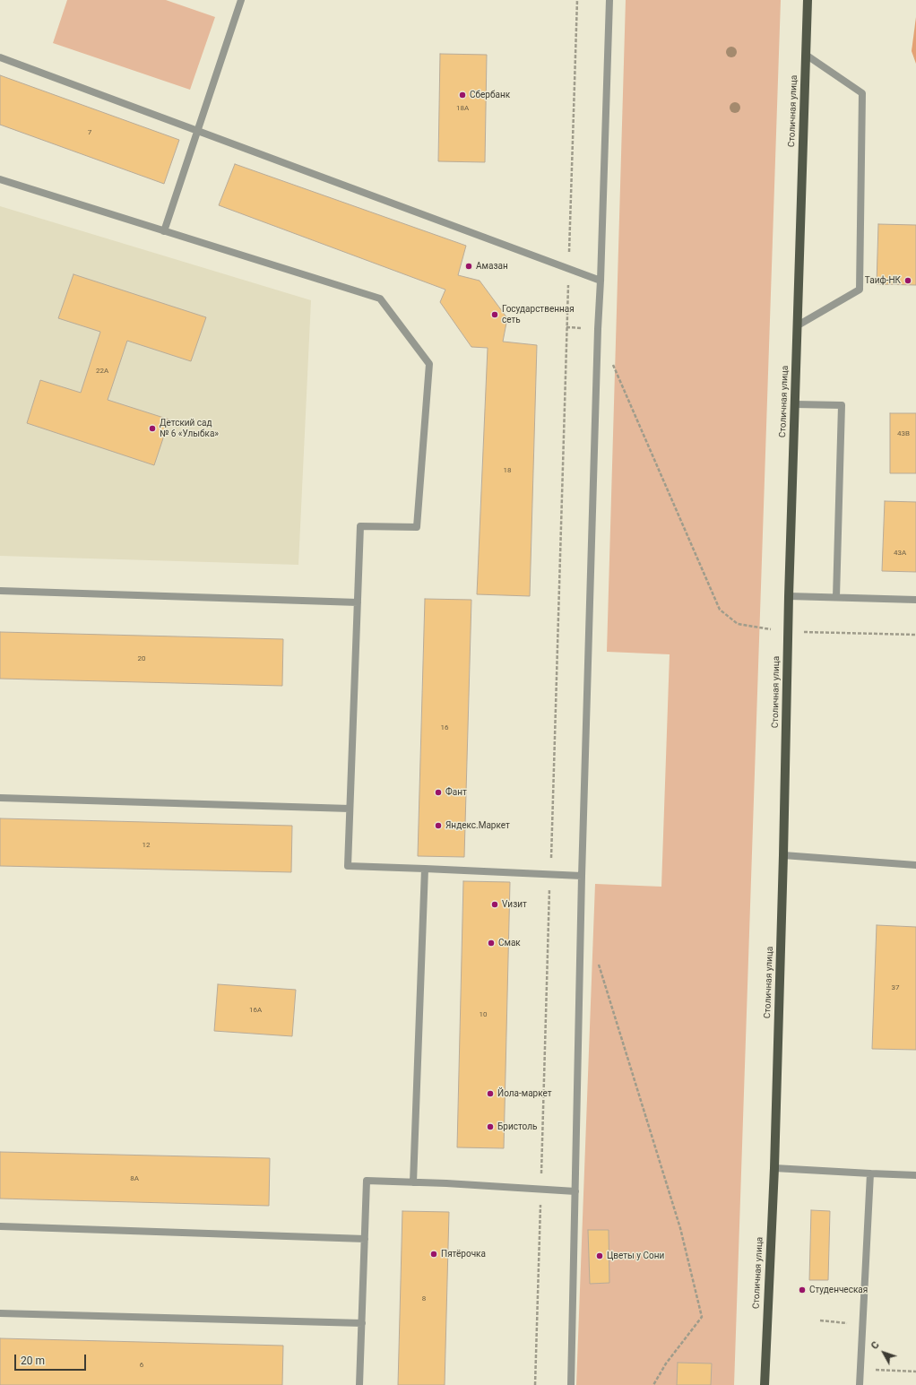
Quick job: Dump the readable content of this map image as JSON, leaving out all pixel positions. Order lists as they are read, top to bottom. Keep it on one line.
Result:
{"streets":{"main road":["Столичная улица"]},"places":["Сбербанк","Амазан","Таиф-НК","Государственная сеть","Детский сад № 6 «Улыбка»","Фант","Яндекс.Маркет","Vизит","Смак","Йола-маркет","Бристоль","Пятёрочка","Цветы у Сони","Студенческая"],"house_numbers":["18А","7","22А","43В","18","43А","20","16","12","37","16А","10","8А","8","6"],"scale_bar":"20 m","north":"top left"}
